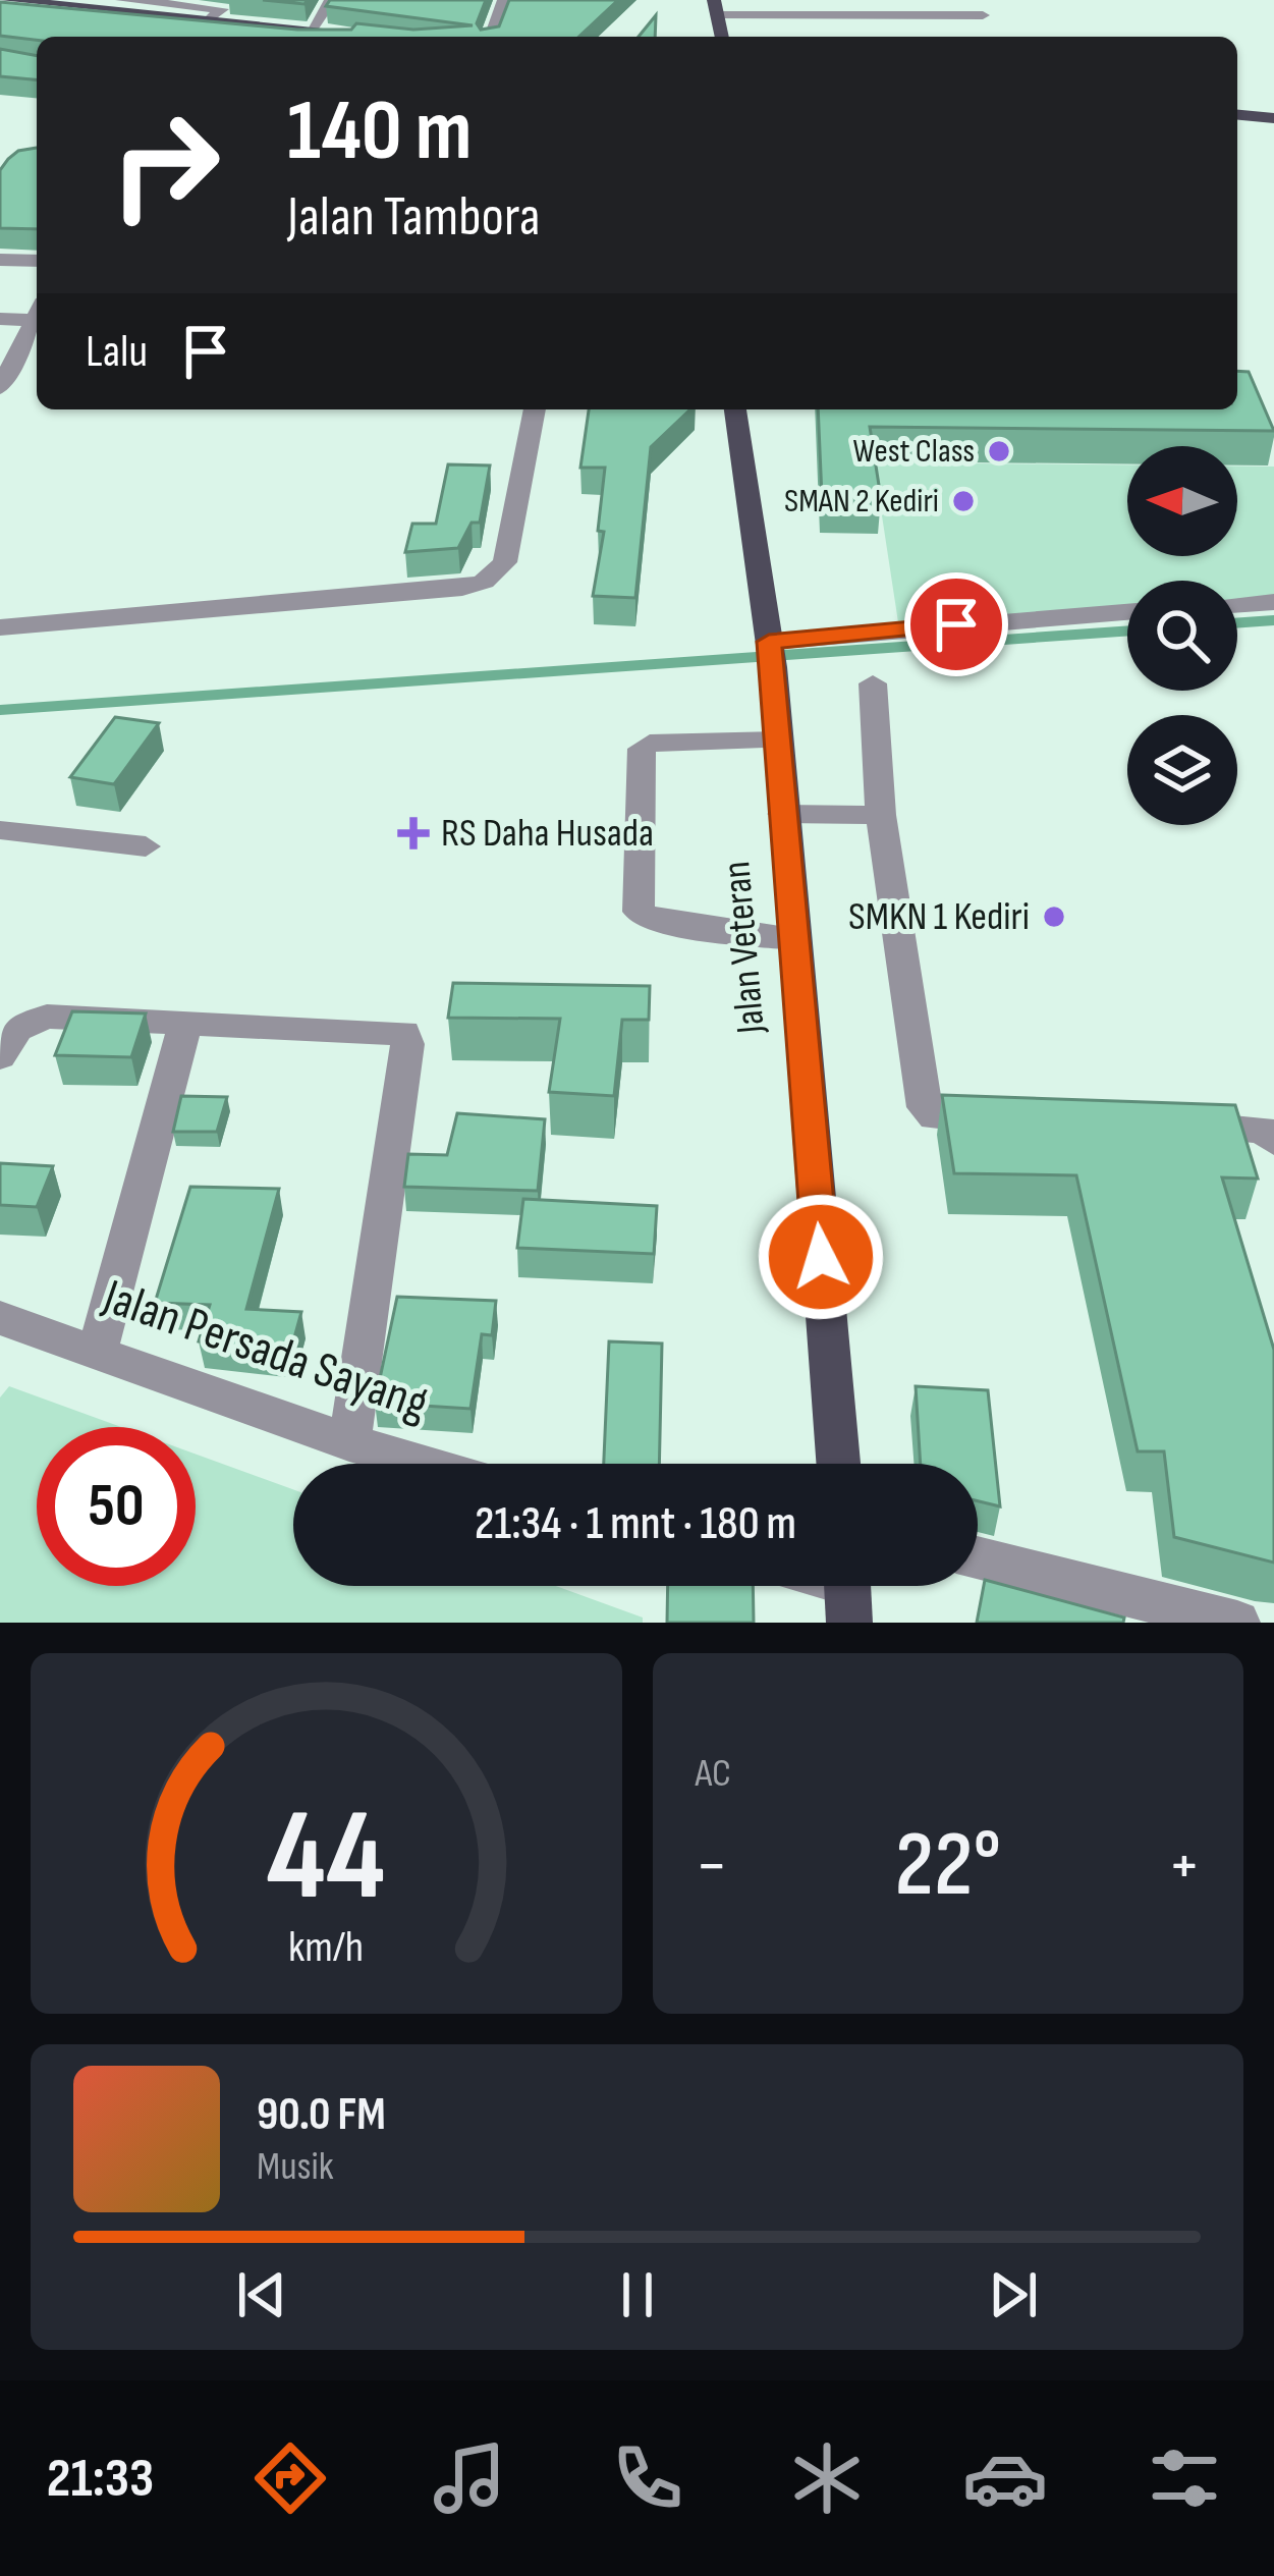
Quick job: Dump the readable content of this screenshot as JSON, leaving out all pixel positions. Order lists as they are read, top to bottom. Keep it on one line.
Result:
{"streets":{"main road":["Jalan Veteran"],"street":["Jalan Persada Sayang"]},"places":{"other":["West Class","SMAN 2 Kediri","SMKN 1 Kediri"],"health":["RS Daha Husada"]},"north":"left","page":{"turn":["140 m","Jalan Tambora"],"then":"Lalu","limit":"50","trip":"21:34 · 1 mnt · 180 m","tile":"AC","heat":["−","22°","+"],"song":["90.0 FM","Musik"],"tabs":"21:33","gauge":["44","km/h"]}}
